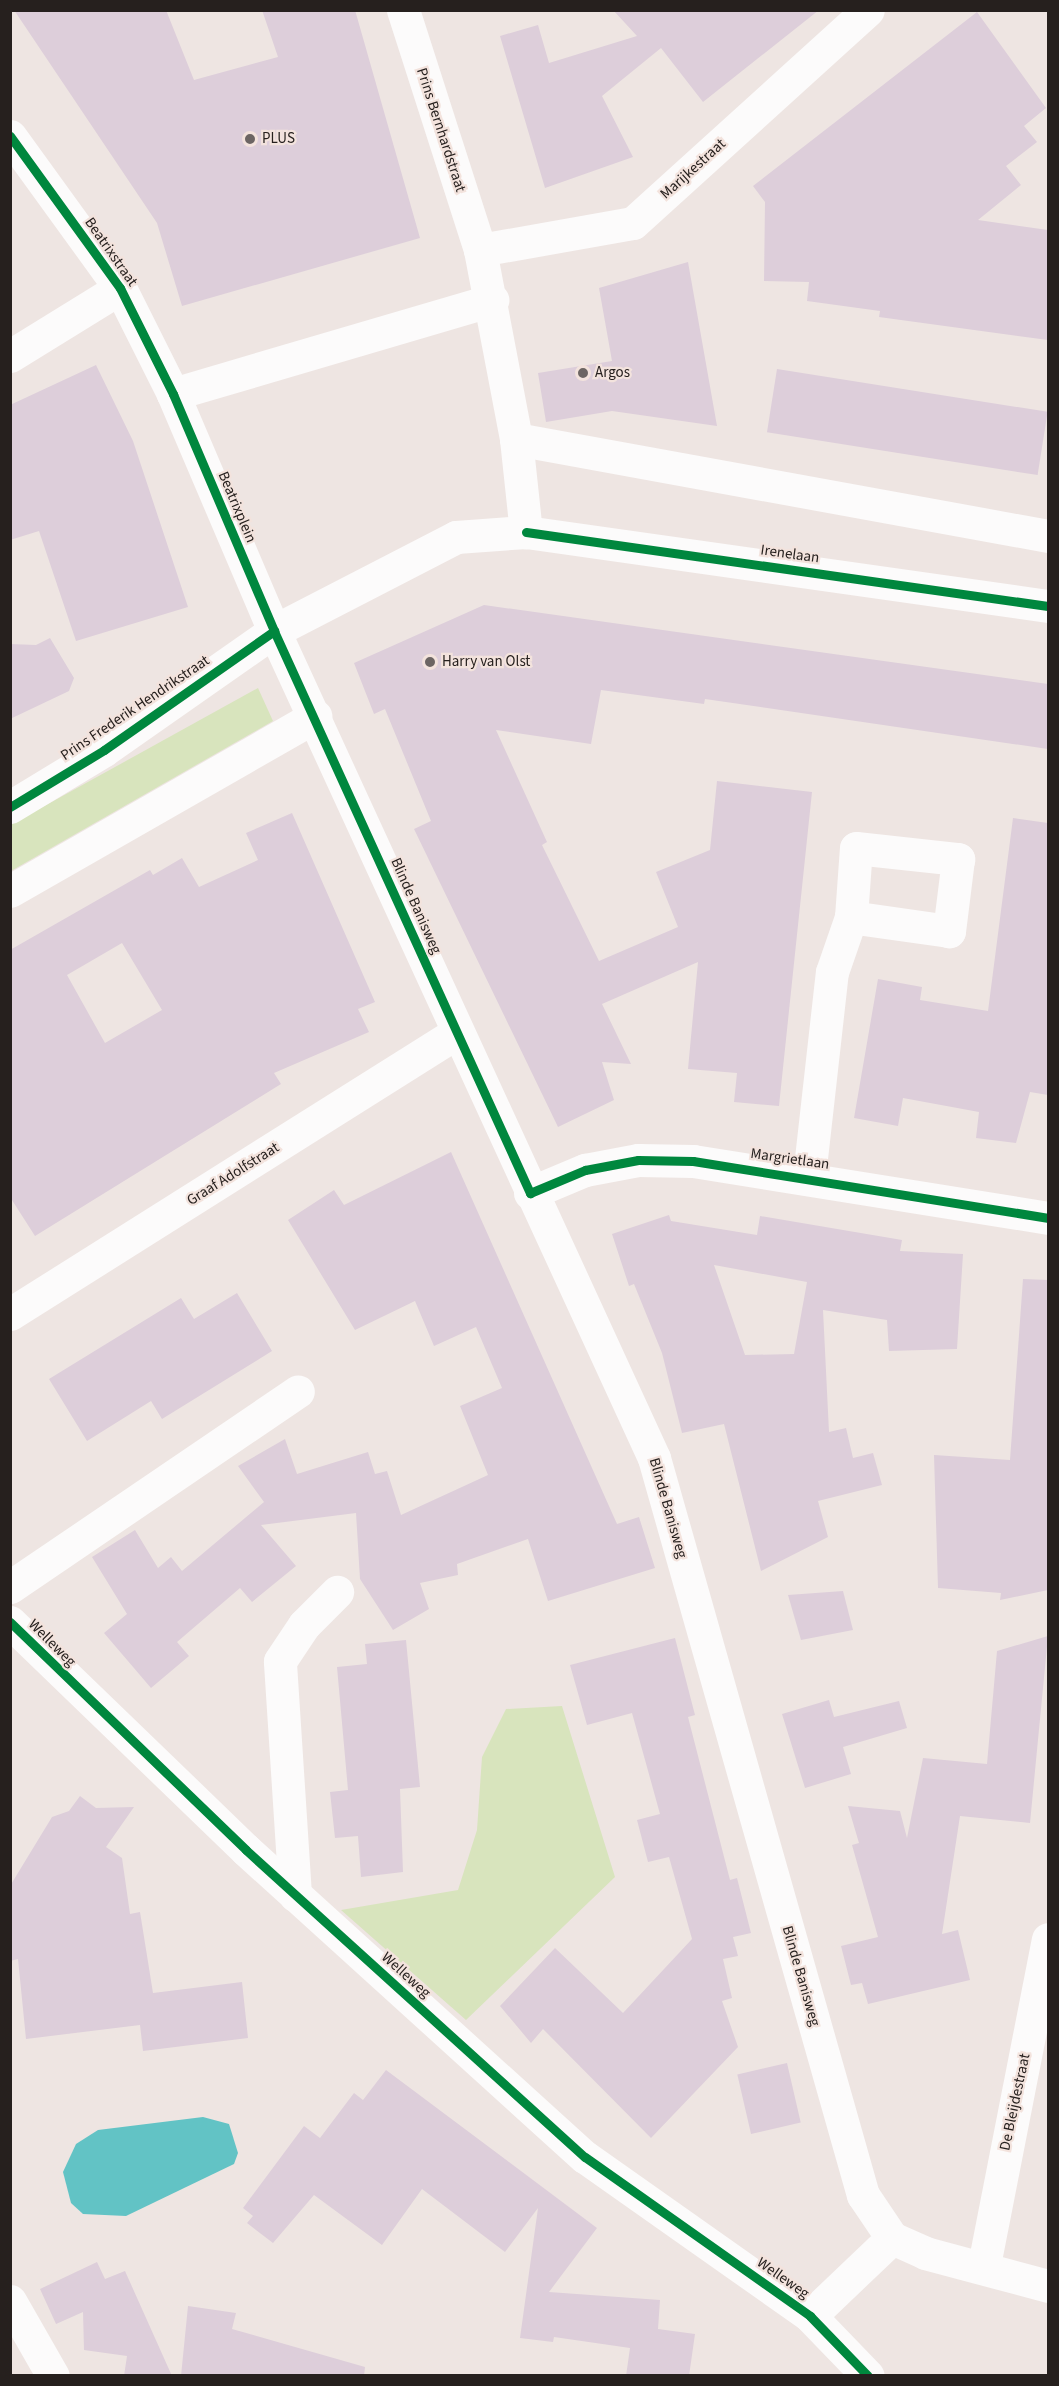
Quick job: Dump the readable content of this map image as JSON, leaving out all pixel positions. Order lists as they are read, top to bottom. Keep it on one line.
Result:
{"streets":{"street":["Prins Bernhardstraat","Marijkestraat","Beatrixstraat","Beatrixplein","Irenelaan","Prins Frederik Hendrikstraat","Blinde Banisweg","Margrietlaan","Graaf Adolfstraat","Welleweg","De Bleijdestraat"]},"crossings":[["Prins Bernhardstraat","Marijkestraat"],["Beatrixstraat","Beatrixplein"],["Beatrixplein","Irenelaan"],["Beatrixplein","Prins Frederik Hendrikstraat"],["Beatrixplein","Blinde Banisweg"],["Irenelaan","Prins Frederik Hendrikstraat"],["Irenelaan","Blinde Banisweg"],["Prins Frederik Hendrikstraat","Blinde Banisweg"],["Blinde Banisweg","Margrietlaan"],["Blinde Banisweg","Graaf Adolfstraat"]],"places":["PLUS","Argos","Harry van Olst"]}
